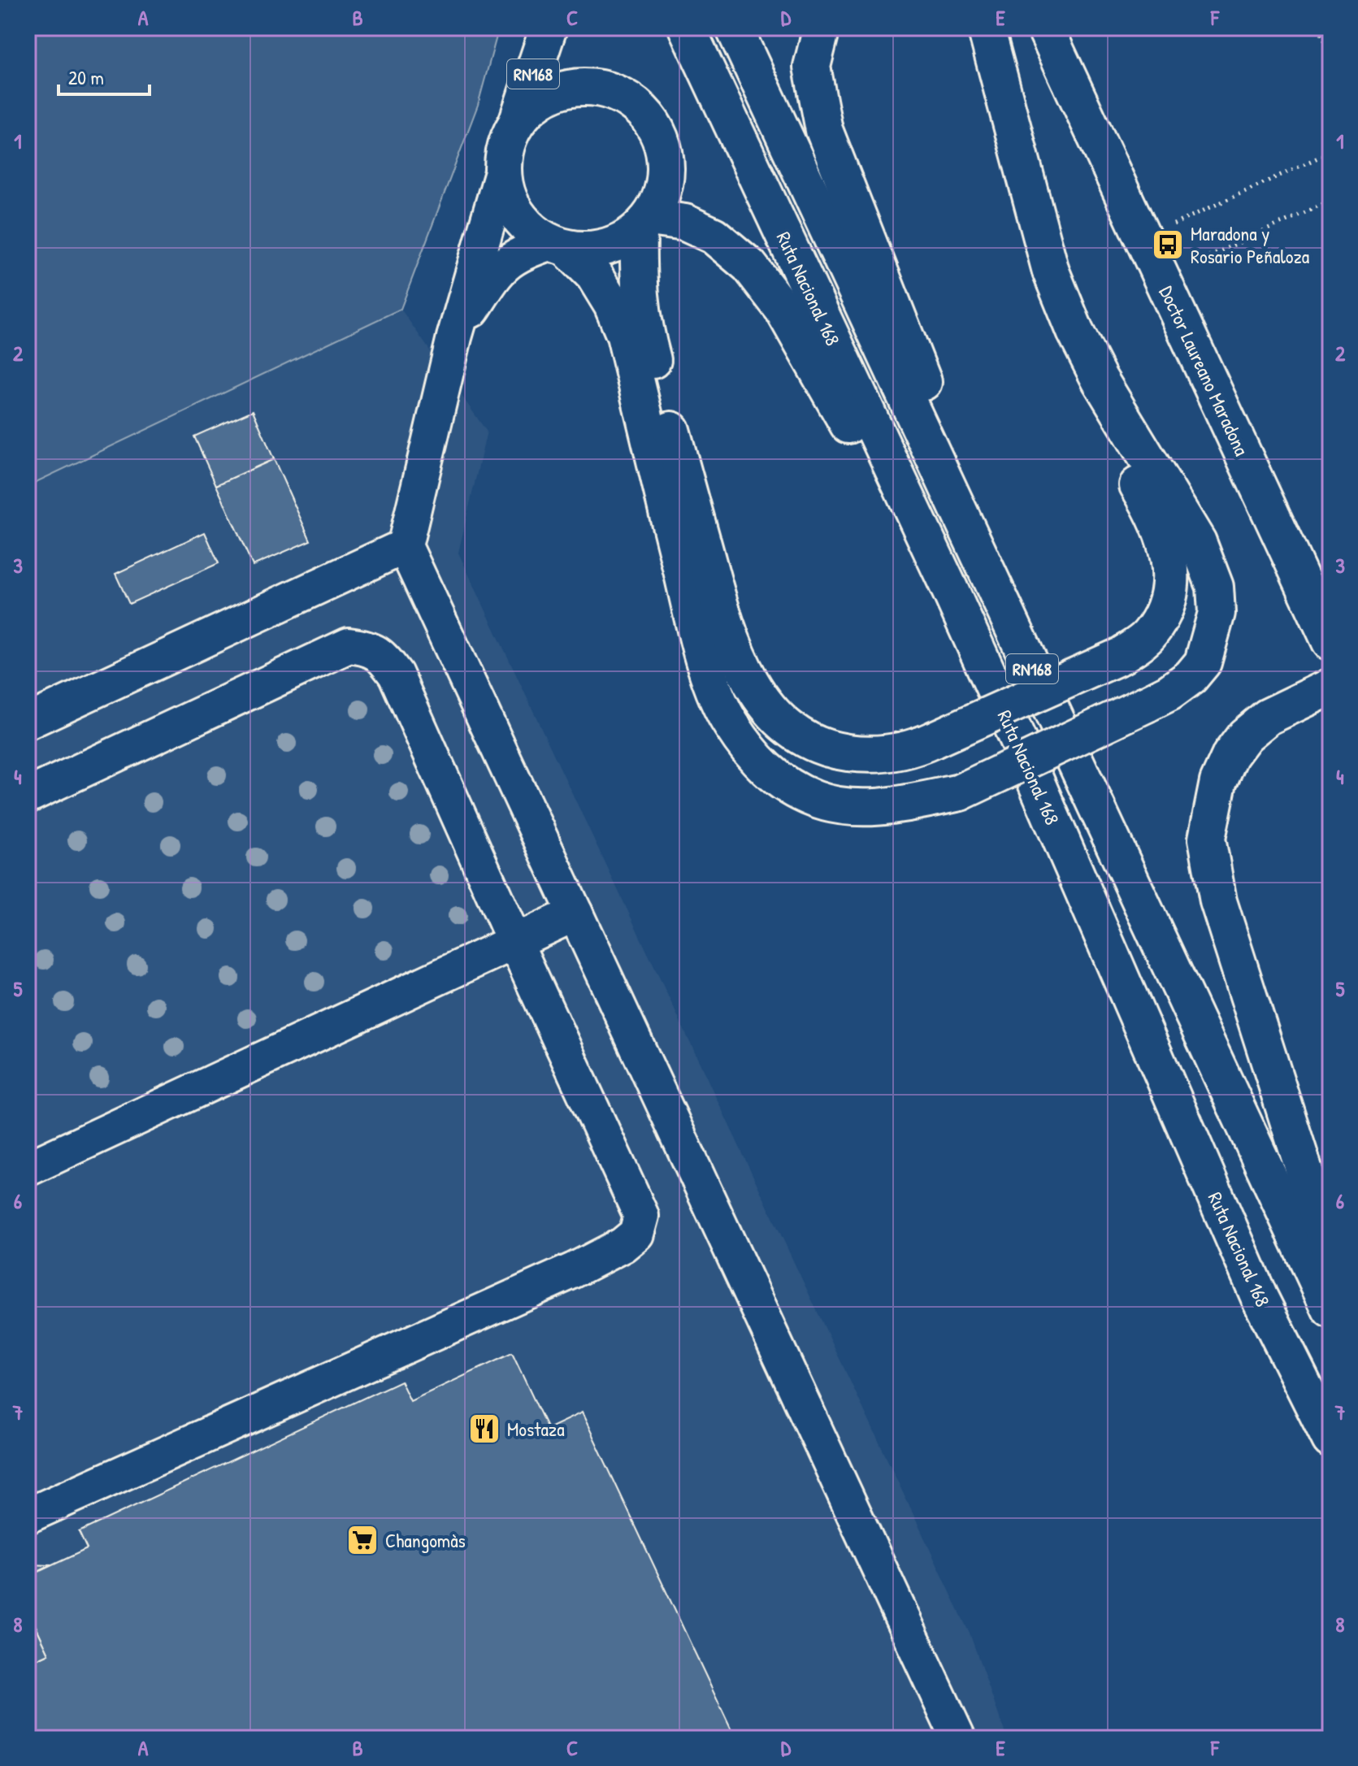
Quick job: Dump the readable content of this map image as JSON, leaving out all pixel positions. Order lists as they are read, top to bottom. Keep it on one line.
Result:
{"streets":{"main road":["RN168","Ruta Nacional 168","Doctor Laureano Maradona"]},"crossings":[["RN168","Ruta Nacional 168"]],"places":{"bus stop":["Maradona y Rosario Peñaloza"],"restaurant":["Mostaza"],"supermarket":["Changomàs"]},"scale_bar":"20 m","grid":{"columns":["A","B","C","D","E","F"],"rows":["1","2","3","4","5","6","7","8"]}}
